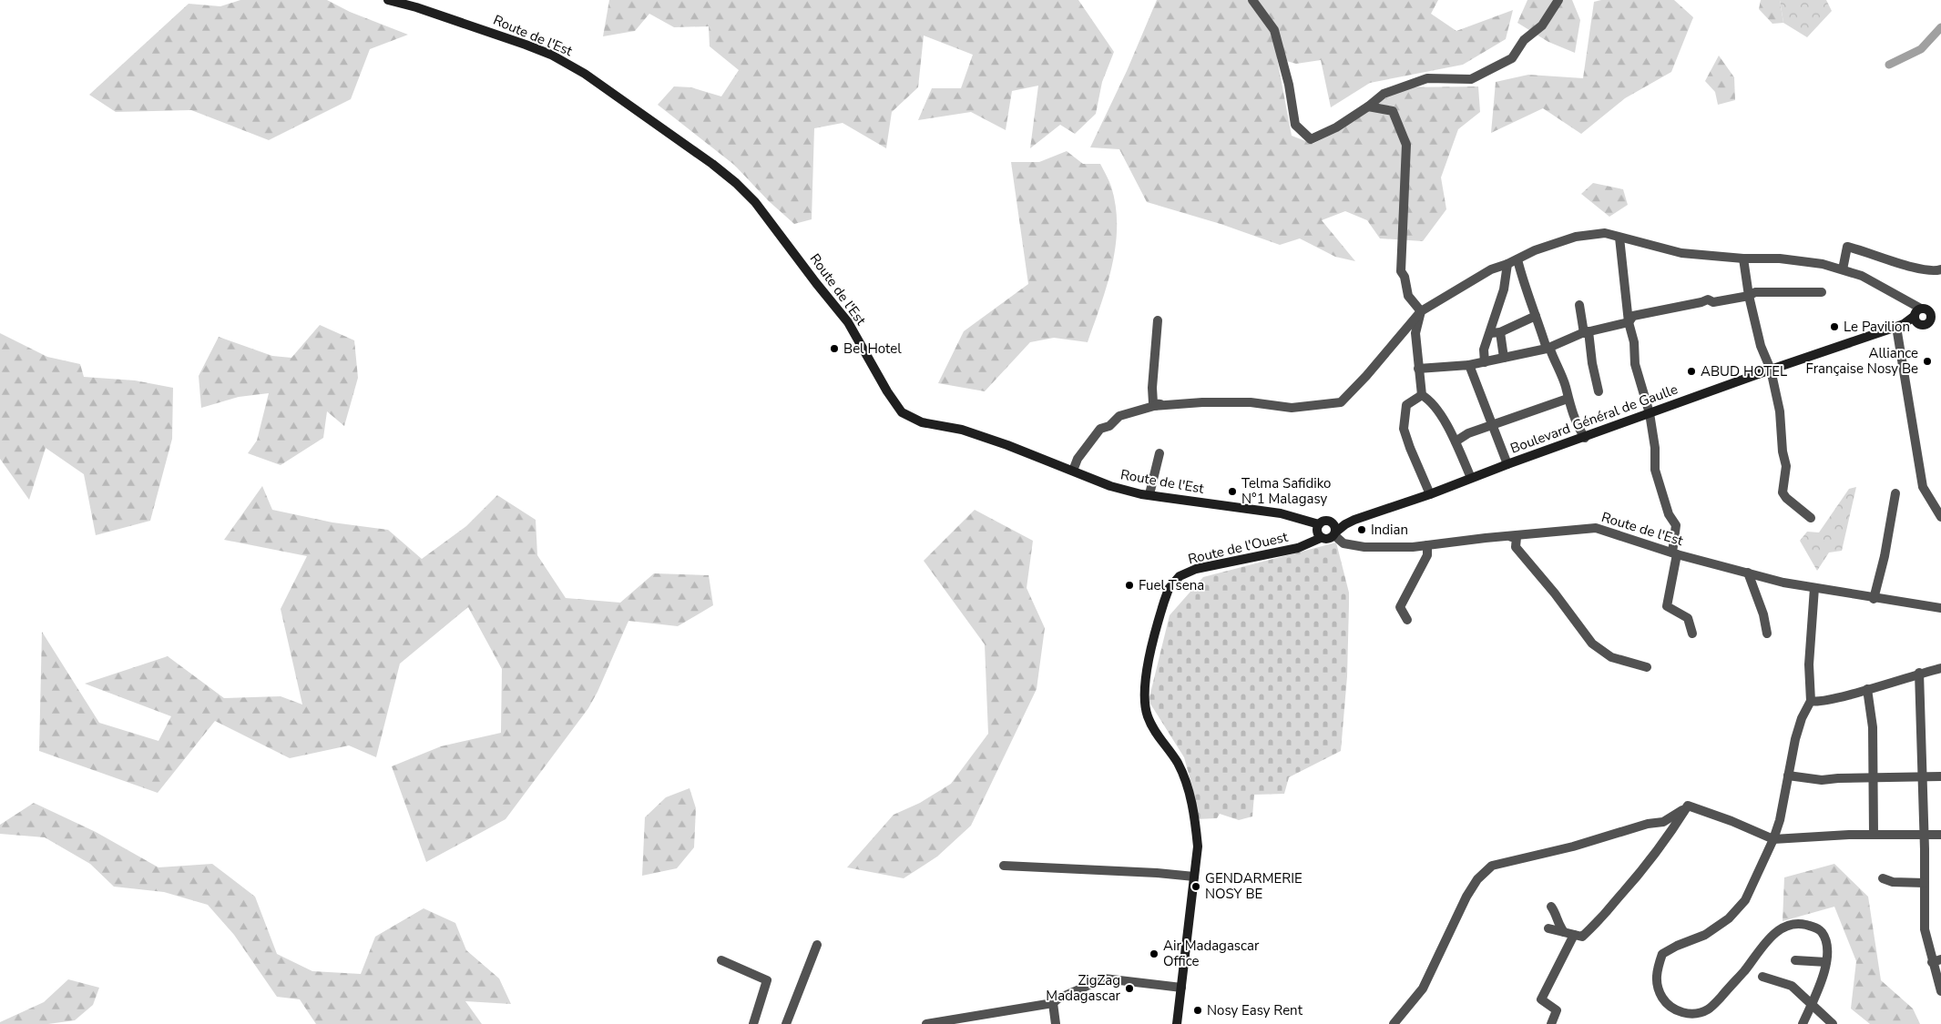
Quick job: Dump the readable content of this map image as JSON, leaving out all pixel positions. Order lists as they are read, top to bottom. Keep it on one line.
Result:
{"streets":{"main road":["Route de l'Est","Boulevard Général de Gaulle","Route de l'Ouest"]},"crossings":[["Route de l'Est","Boulevard Général de Gaulle"],["Route de l'Est","Route de l'Ouest"],["Boulevard Général de Gaulle","Route de l'Ouest"]],"places":["Le Pavilion","Bel Hotel","Alliance Française Nosy Be","ABUD HOTEL","Telma Safidiko N°1 Malagasy","Indian","Fuel Tsena","GENDARMERIE NOSY BE","Air Madagascar Office","ZigZag Madagascar","Nosy Easy Rent"]}
